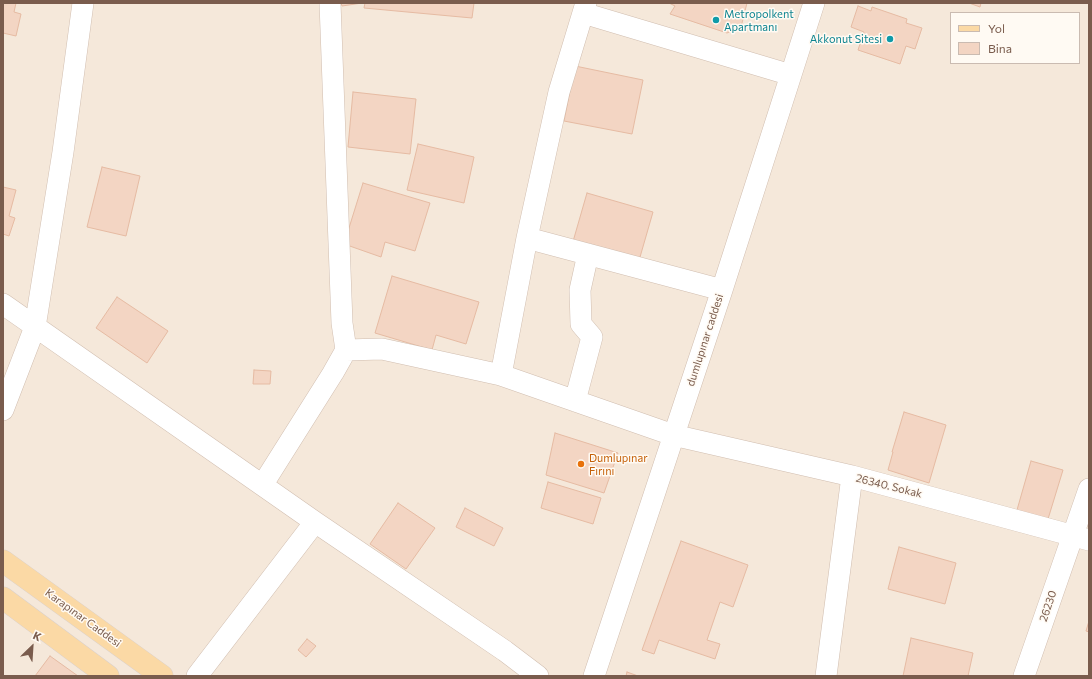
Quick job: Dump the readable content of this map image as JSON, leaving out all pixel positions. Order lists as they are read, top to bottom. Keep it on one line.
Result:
{"streets":{"main road":["Karapınar Caddesi"],"street":["dumlupınar caddesi","26340. Sokak","26230"]},"crossings":[["26340. Sokak","26230"]],"places":["Metropolkent Apartmanı","Akkonut Sitesi","Dumlupınar Fırını"],"legend":["Yol","Bina"],"north":"top right"}
